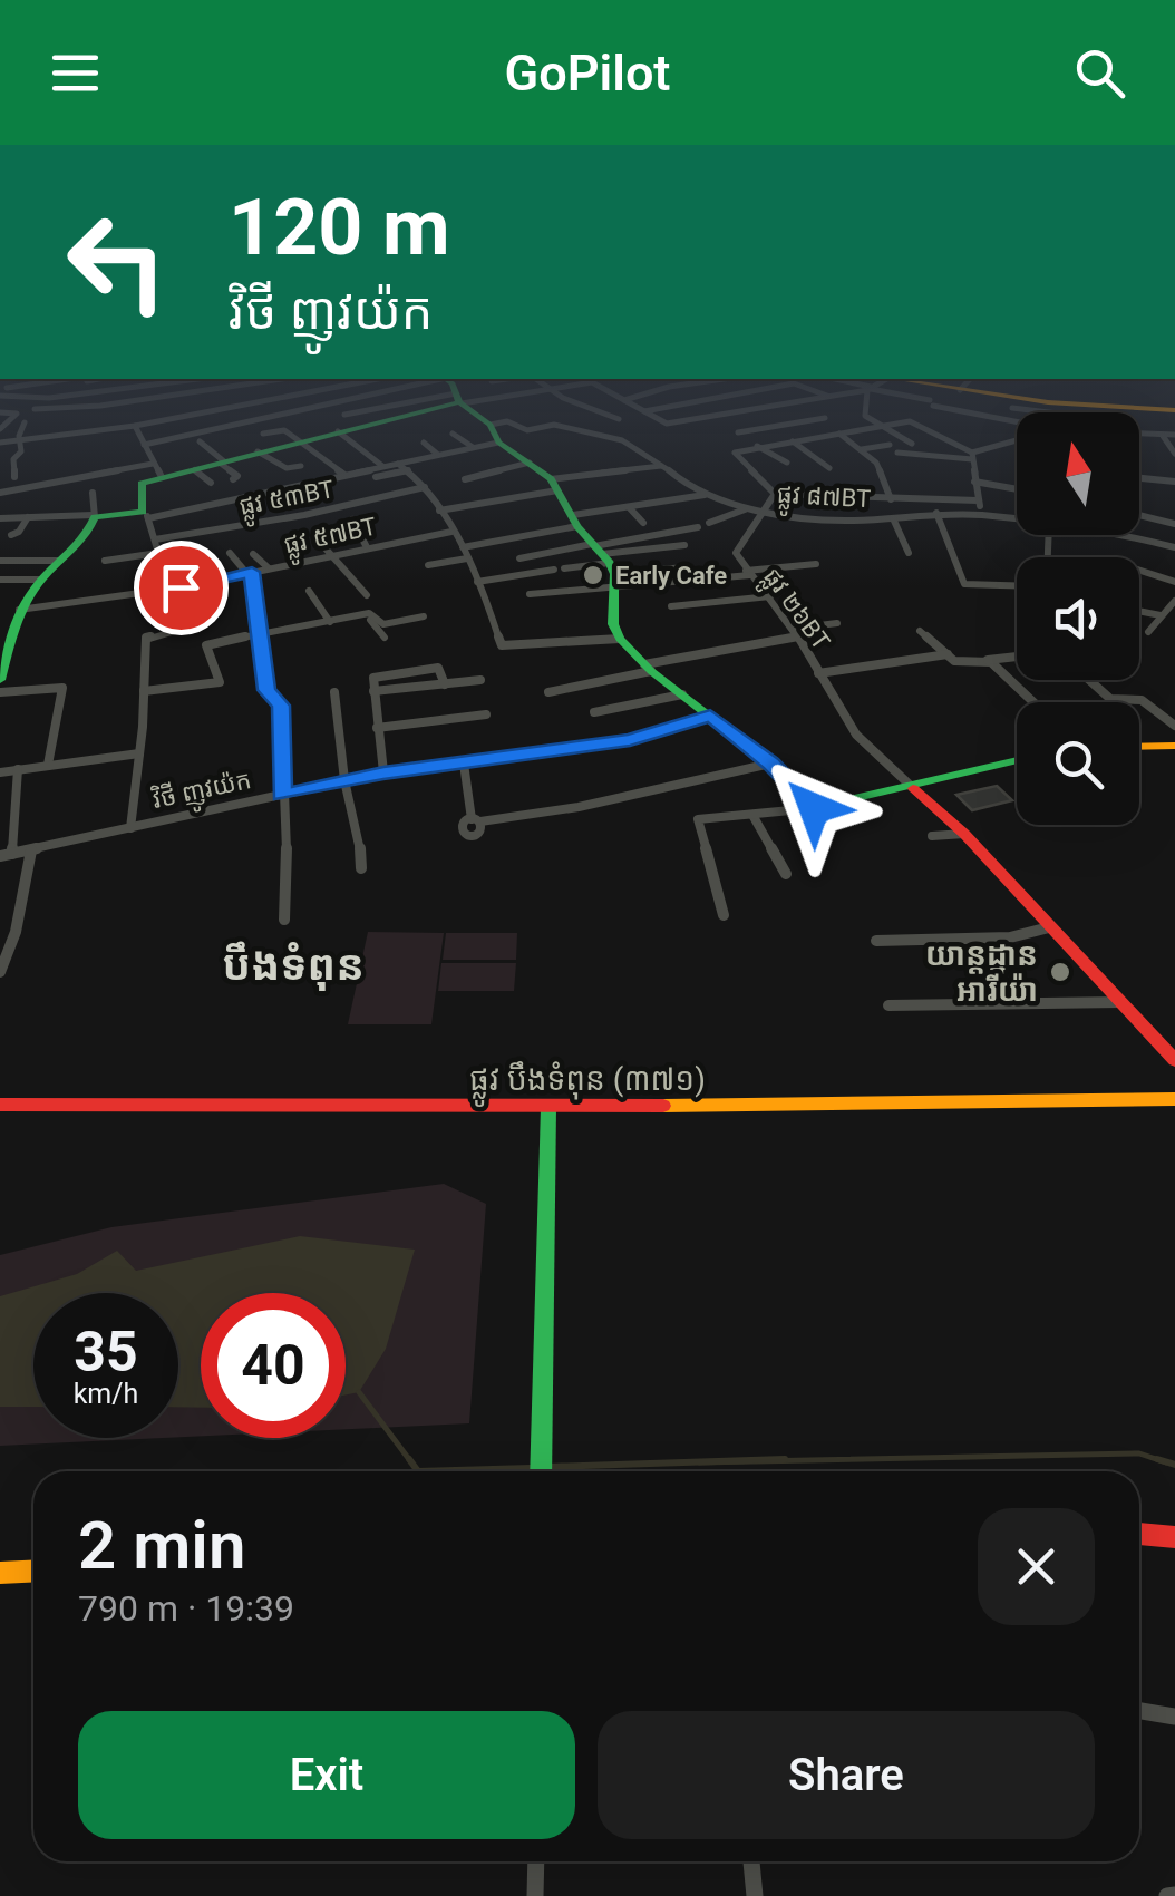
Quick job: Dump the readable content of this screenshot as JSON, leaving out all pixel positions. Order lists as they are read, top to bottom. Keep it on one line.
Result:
{"streets":{"street":["ផ្លូវ ៨៧BT","ផ្លូវ ៥៣BT","ផ្លូវ ៥៧BT","ផ្លូវ ២៦BT","វិថី ញូវយ៉ក","ផ្លូវ បឹងទំពុន (៣៧១)"]},"crossings":[["ផ្លូវ ៨៧BT","ផ្លូវ ២៦BT"]],"districts":["បឹងទំពុន"],"places":["Early Cafe","យាន្ដដ្ឋាន អារីយ៉ា"],"north":"top","page":{"header":"GoPilot","turn":["120 m","វិថី ញូវយ៉ក"],"speed":"35 km/h","limit":"40","heading":["2 min","790 m · 19:39"],"buttons":["Exit","Share"]}}
